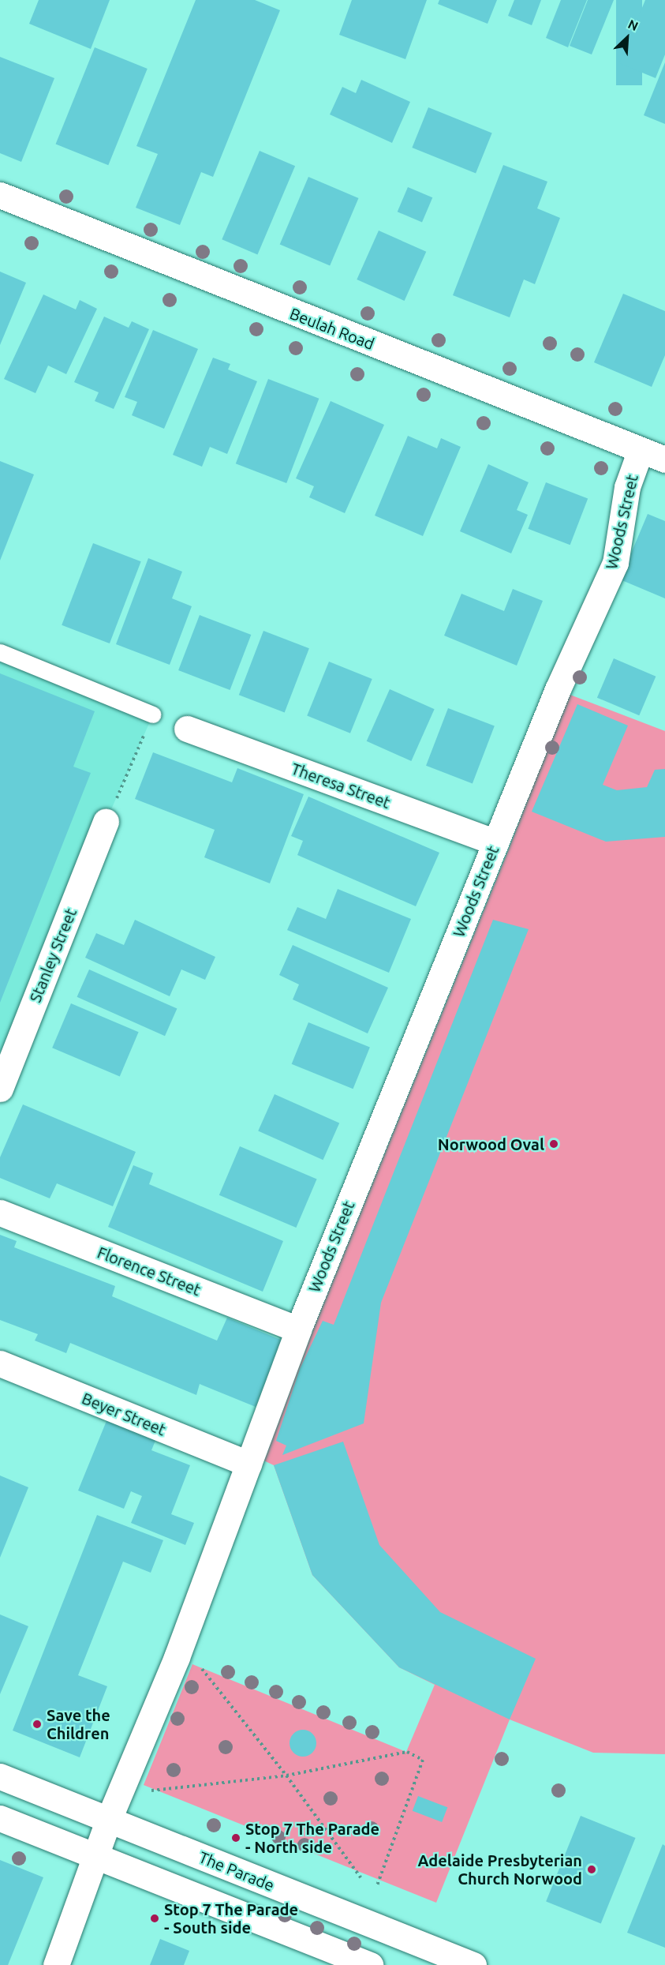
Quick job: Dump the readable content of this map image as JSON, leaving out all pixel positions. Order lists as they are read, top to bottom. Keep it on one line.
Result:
{"streets":{"street":["Beulah Road","Woods Street","Theresa Street","Stanley Street","Florence Street","Beyer Street","The Parade"]},"crossings":[["Beulah Road","Woods Street"],["Woods Street","Theresa Street"],["Woods Street","Florence Street"],["Woods Street","Beyer Street"],["Woods Street","The Parade"]],"places":["Norwood Oval","Save the Children","Stop 7 The Parade - North side","Adelaide Presbyterian Church Norwood","Stop 7 The Parade - South side"],"north":"top right"}
